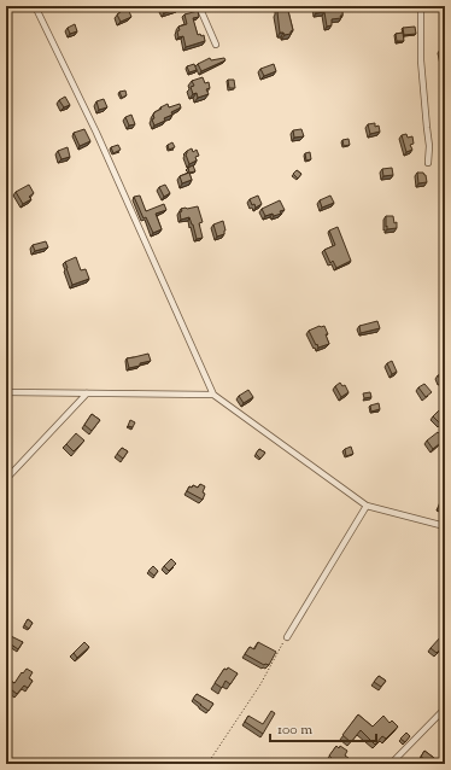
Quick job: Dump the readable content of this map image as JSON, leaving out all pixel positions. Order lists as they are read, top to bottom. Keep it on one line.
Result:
{"scale_bar":"100 m"}
